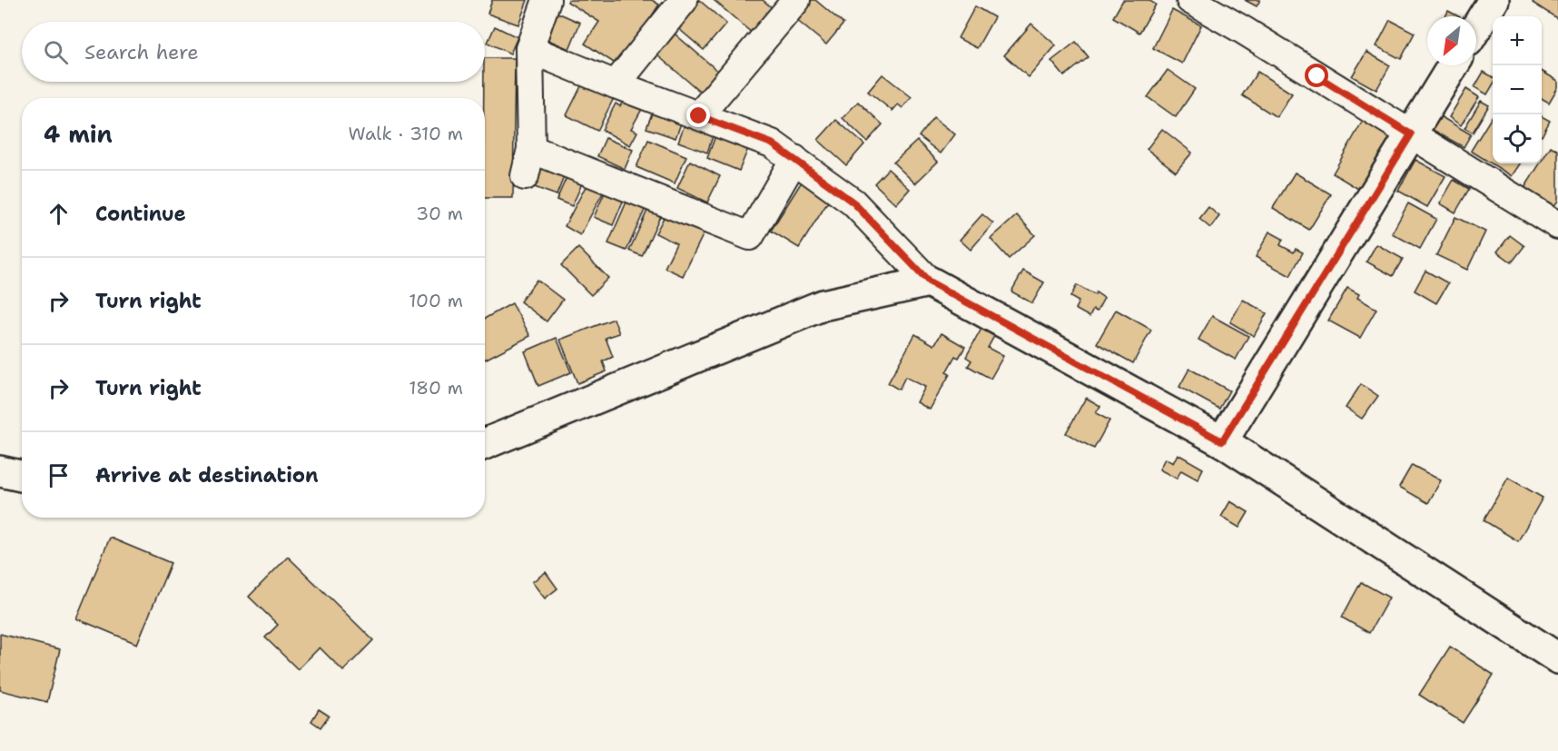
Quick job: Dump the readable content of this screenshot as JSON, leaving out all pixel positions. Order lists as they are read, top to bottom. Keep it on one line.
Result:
{"north":"bottom left","page":{"map_buttons":["+","−"],"search":"Search here","heading":["4 min","Walk · 310 m"],"list":[["Continue","30 m"],["Turn right","100 m"],["Turn right","180 m"],"Arrive at destination"]}}
